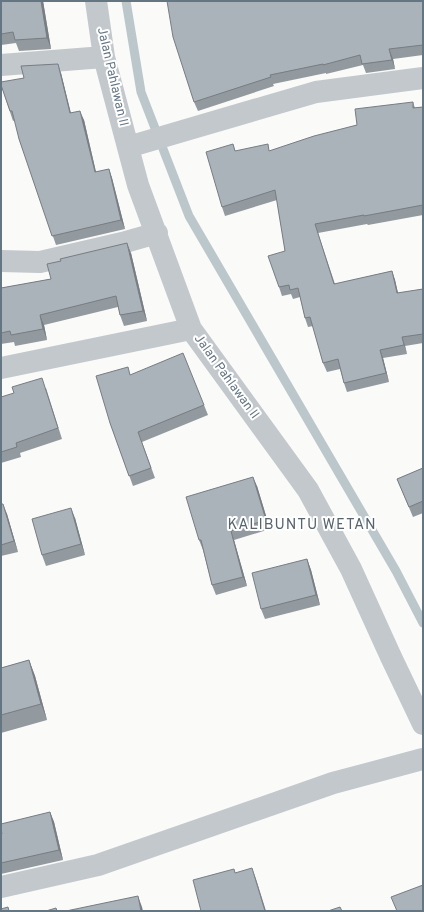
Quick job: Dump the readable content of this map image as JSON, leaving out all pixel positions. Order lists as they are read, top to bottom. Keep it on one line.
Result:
{"streets":{"street":["Jalan Pahlawan II"]},"districts":["KALIBUNTU WETAN"]}
